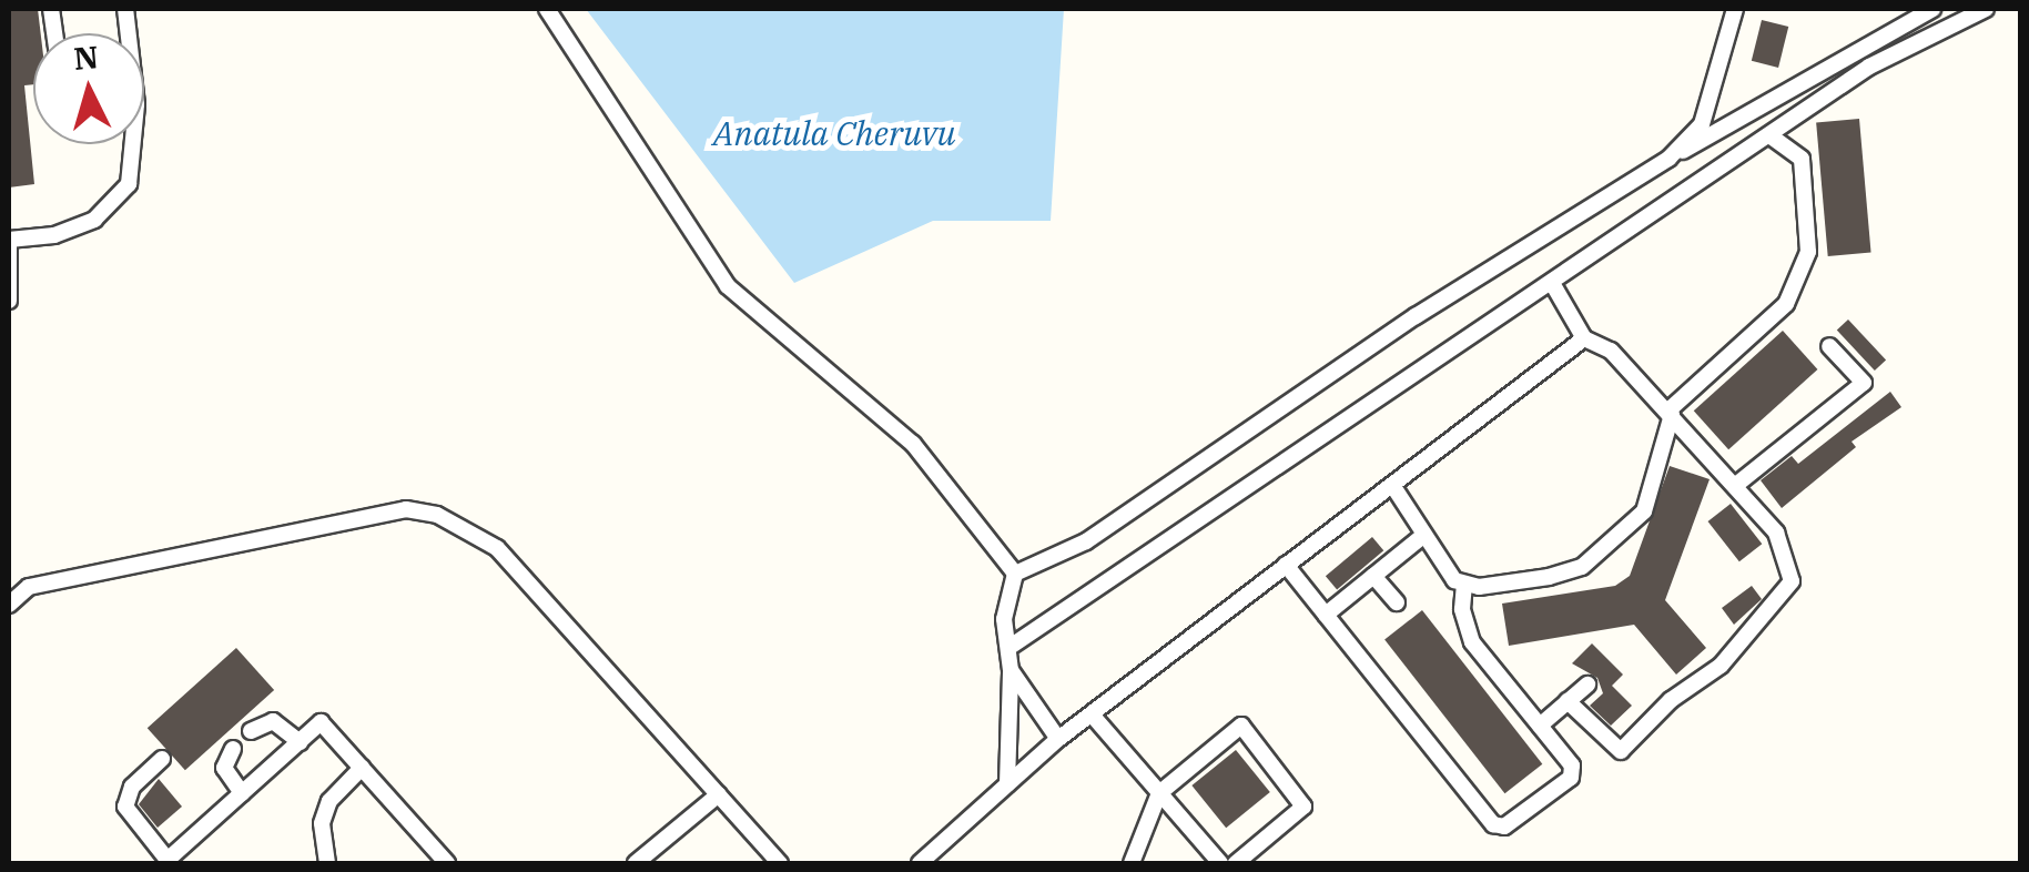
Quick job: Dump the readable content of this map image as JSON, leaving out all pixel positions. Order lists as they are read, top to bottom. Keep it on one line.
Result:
{"water":["Anatula Cheruvu"],"north":"top"}
